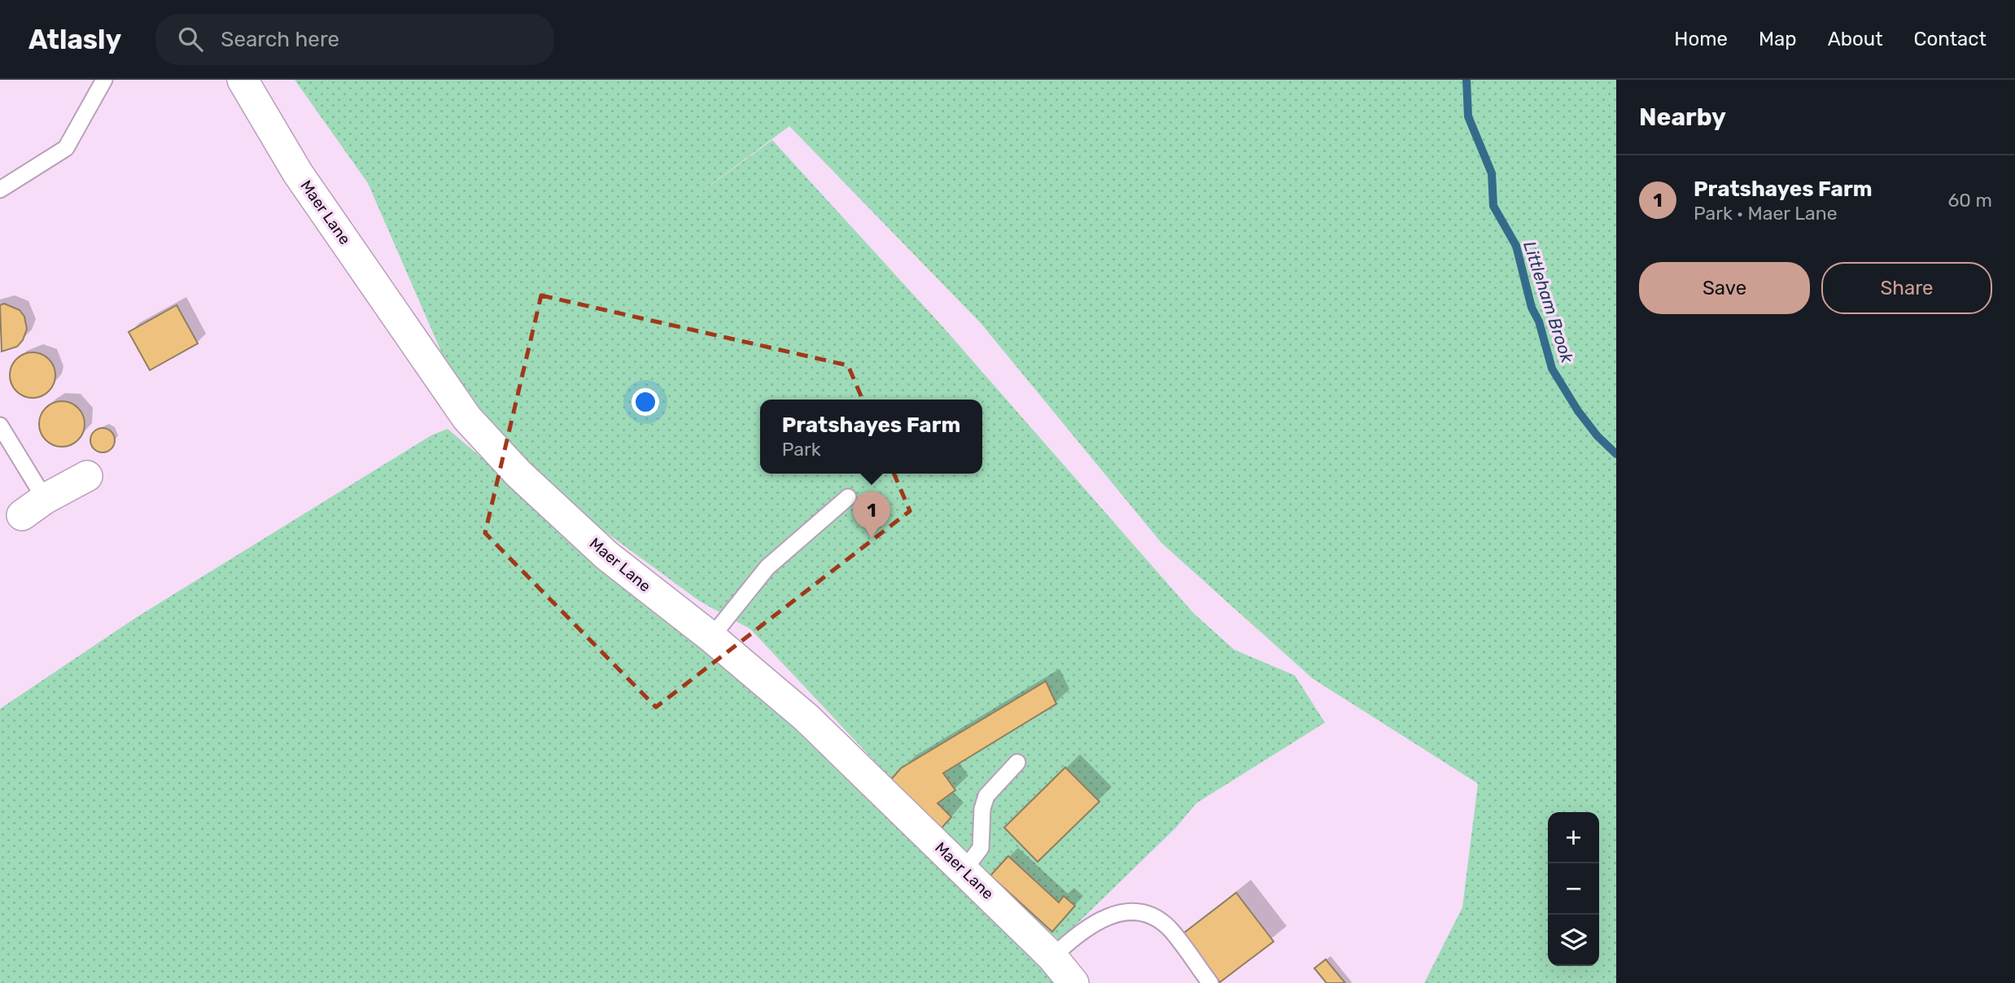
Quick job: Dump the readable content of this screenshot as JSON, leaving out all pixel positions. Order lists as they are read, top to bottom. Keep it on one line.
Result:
{"streets":{"street":["Maer Lane"]},"water":["Littleham Brook"],"page":{"header":"Atlasly","search":"Search here","nav":["Home","Map","About","Contact"],"heading":"Nearby","list":[{"mark":"1","name":"Pratshayes Farm","note":"Park · Maer Lane","value":"60 m"}],"buttons":["Save","Share"],"popup":["Pratshayes Farm","Park"],"pins":"1","map_buttons":["+","−"]}}
